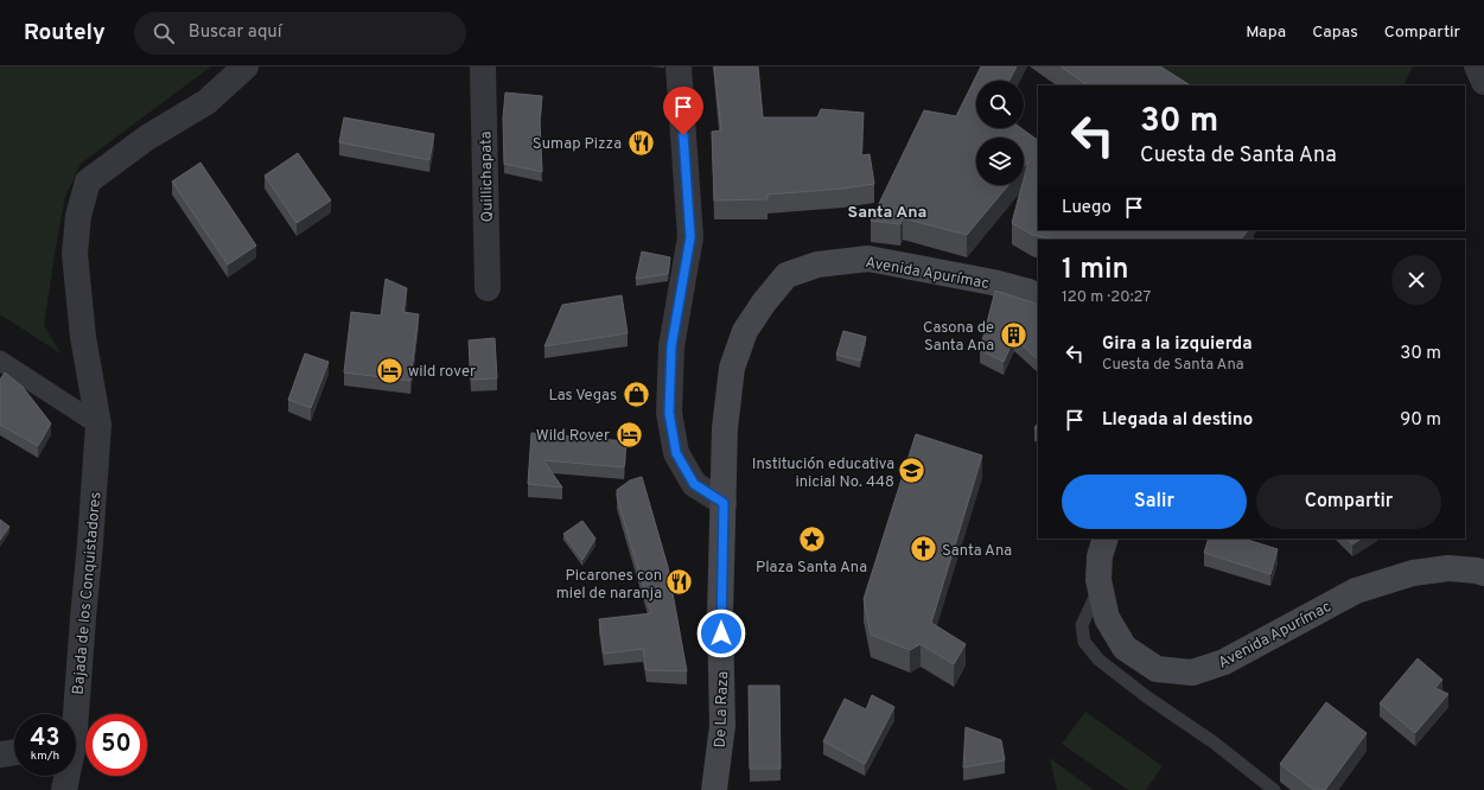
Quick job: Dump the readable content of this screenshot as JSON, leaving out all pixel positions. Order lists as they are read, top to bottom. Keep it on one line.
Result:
{"streets":{"main road":["Avenida Apurímac","De La Raza"],"street":["Quillichapata","Bajada de los Conquistadores"]},"crossings":[["Avenida Apurímac","De La Raza"]],"districts":["Santa Ana"],"places":{"restaurant":["Sumap Pizza","Picarones con miel de naranja"],"building":["Casona de Santa Ana"],"hotel":["wild rover","Wild Rover"],"shop":["Las Vegas"],"school or university":["Institución educativa inicial No. 448"],"place":["Plaza Santa Ana"],"church":["Santa Ana"]},"page":{"header":"Routely","search":"Buscar aquí","nav":["Mapa","Capas","Compartir"],"turn":["30 m","Cuesta de Santa Ana"],"then":"Luego","heading":["1 min","120 m · 20:27"],"list":[{"name":"Gira a la izquierda","note":"Cuesta de Santa Ana","value":"30 m"},{"name":"Llegada al destino","value":"90 m"}],"buttons":["Salir","Compartir"],"speed":"43 km/h","limit":"50"}}
